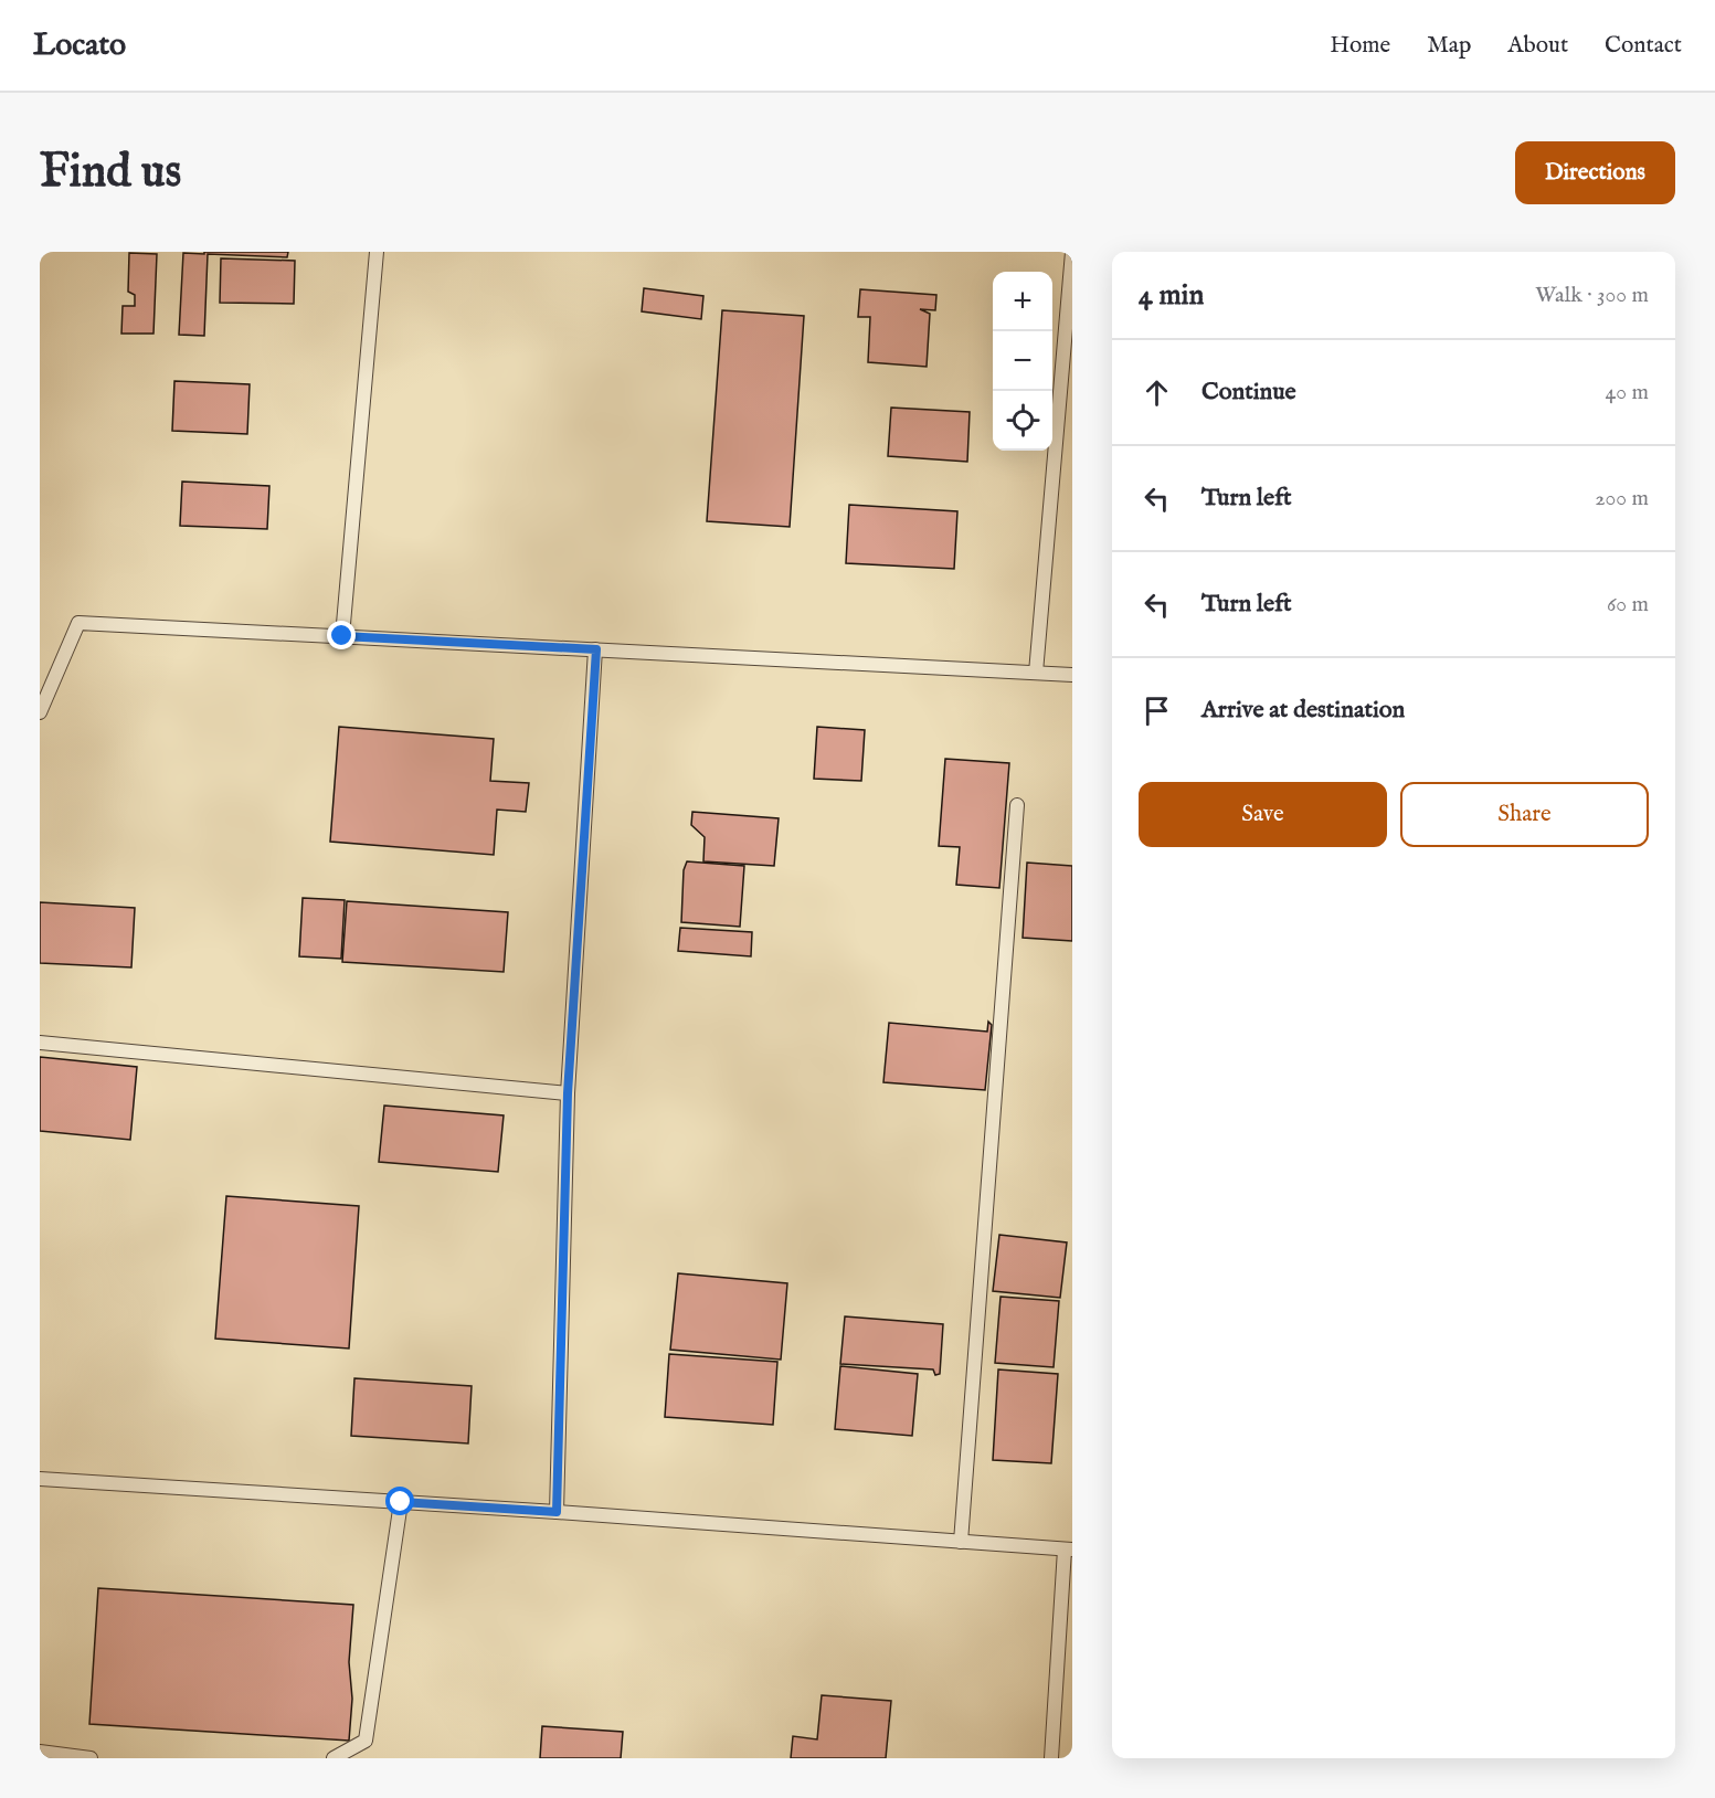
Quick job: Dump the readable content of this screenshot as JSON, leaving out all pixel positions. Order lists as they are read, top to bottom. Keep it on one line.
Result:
{"page":{"header":"Locato","nav":["Home","Map","About","Contact"],"buttons":["Directions",["Save","Share"]],"title":"Find us","heading":["4 min","Walk · 300 m"],"map_buttons":["+","−"],"list":[["Continue","40 m"],["Turn left","200 m"],["Turn left","60 m"],"Arrive at destination"]}}
